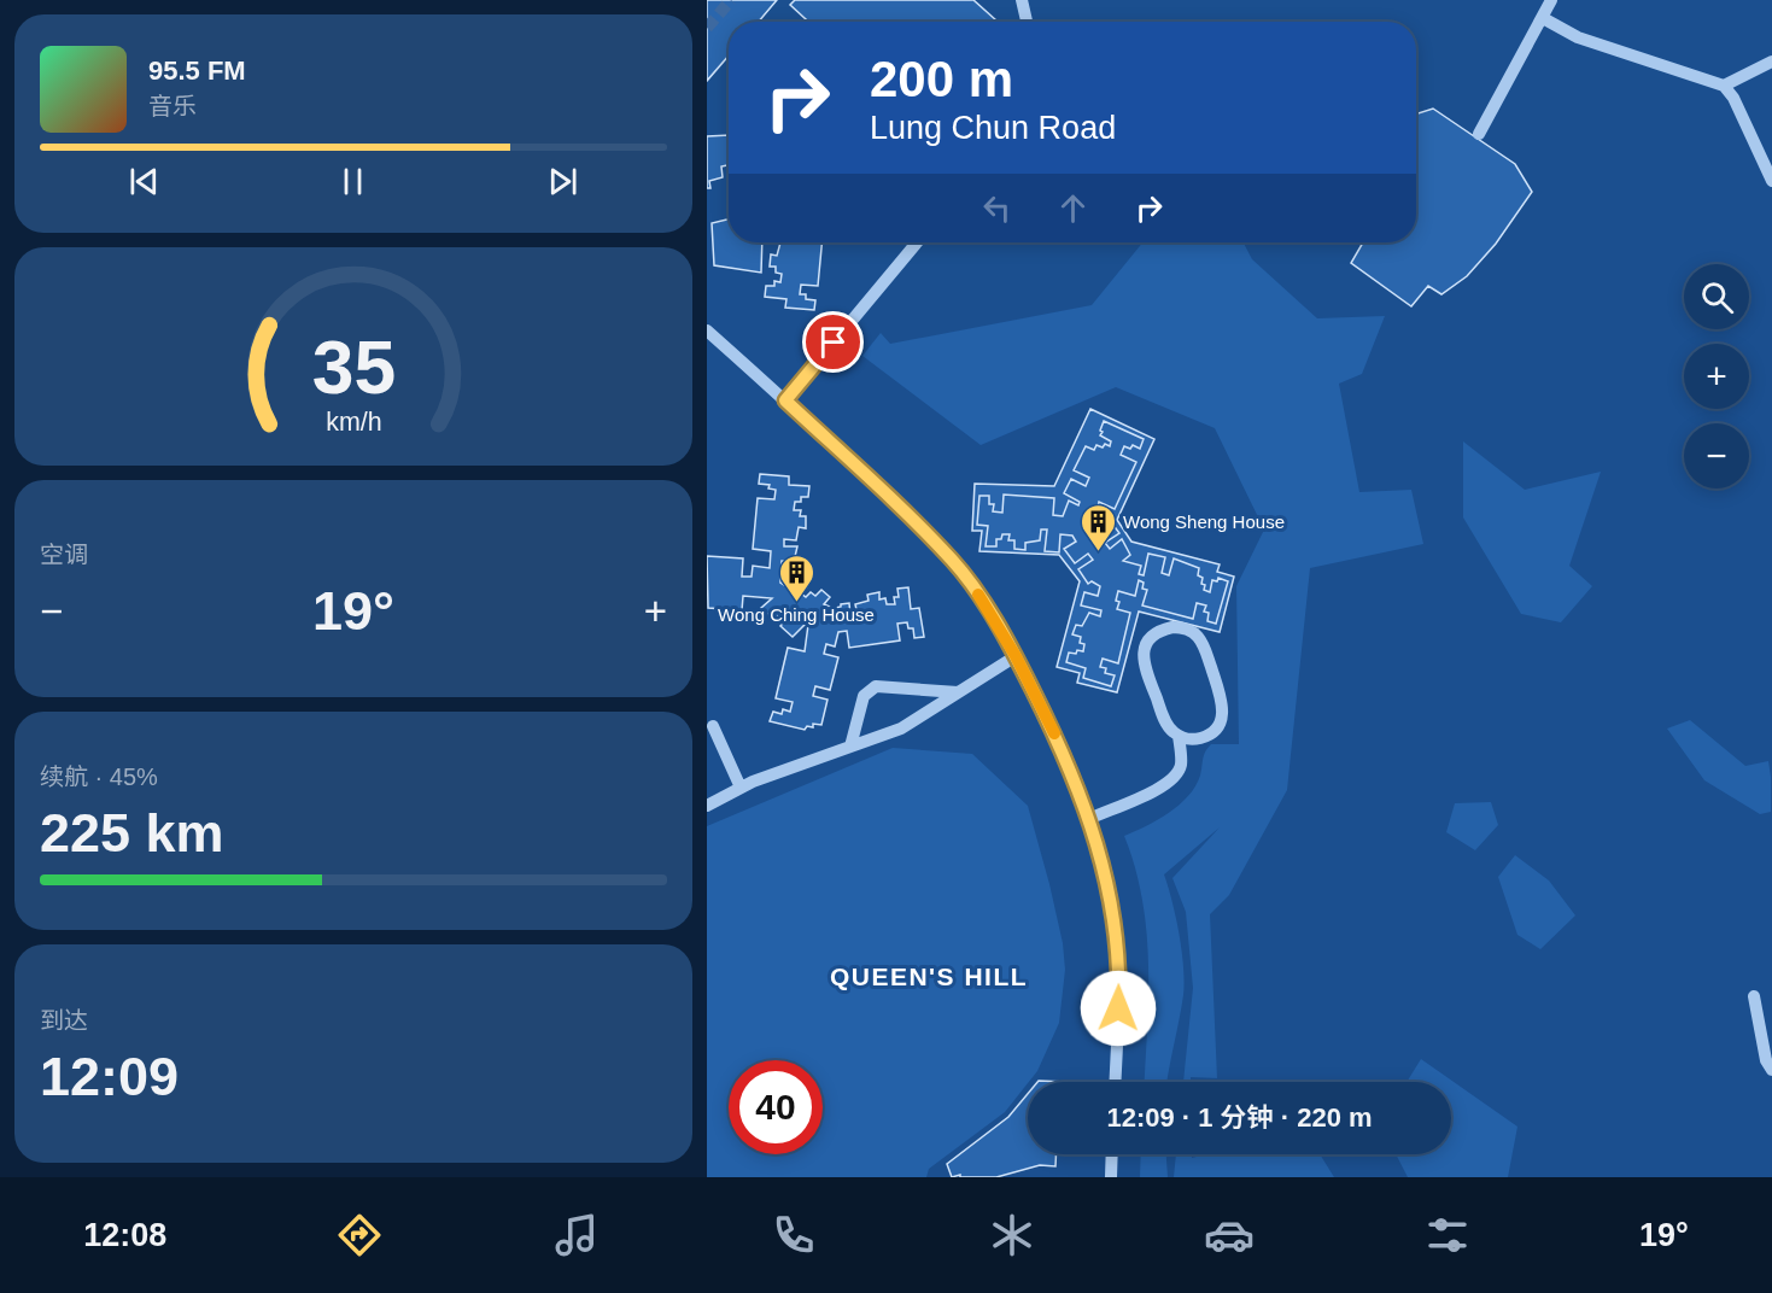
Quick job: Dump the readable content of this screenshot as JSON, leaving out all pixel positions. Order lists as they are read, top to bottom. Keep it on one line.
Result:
{"districts":["QUEEN'S HILL"],"places":{"building":["Wong Sheng House","Wong Ching House"]},"page":{"turn":["200 m","Lung Chun Road"],"song":["95.5 FM","音乐"],"map_buttons":["+","−"],"tile":["空调",["续航 · 45%","225 km"],["到达","12:09"]],"heat":["−","19°","+"],"limit":"40","trip":"12:09 · 1 分钟 · 220 m","tabs":["12:08","19°"],"gauge":["35","km/h"]}}
